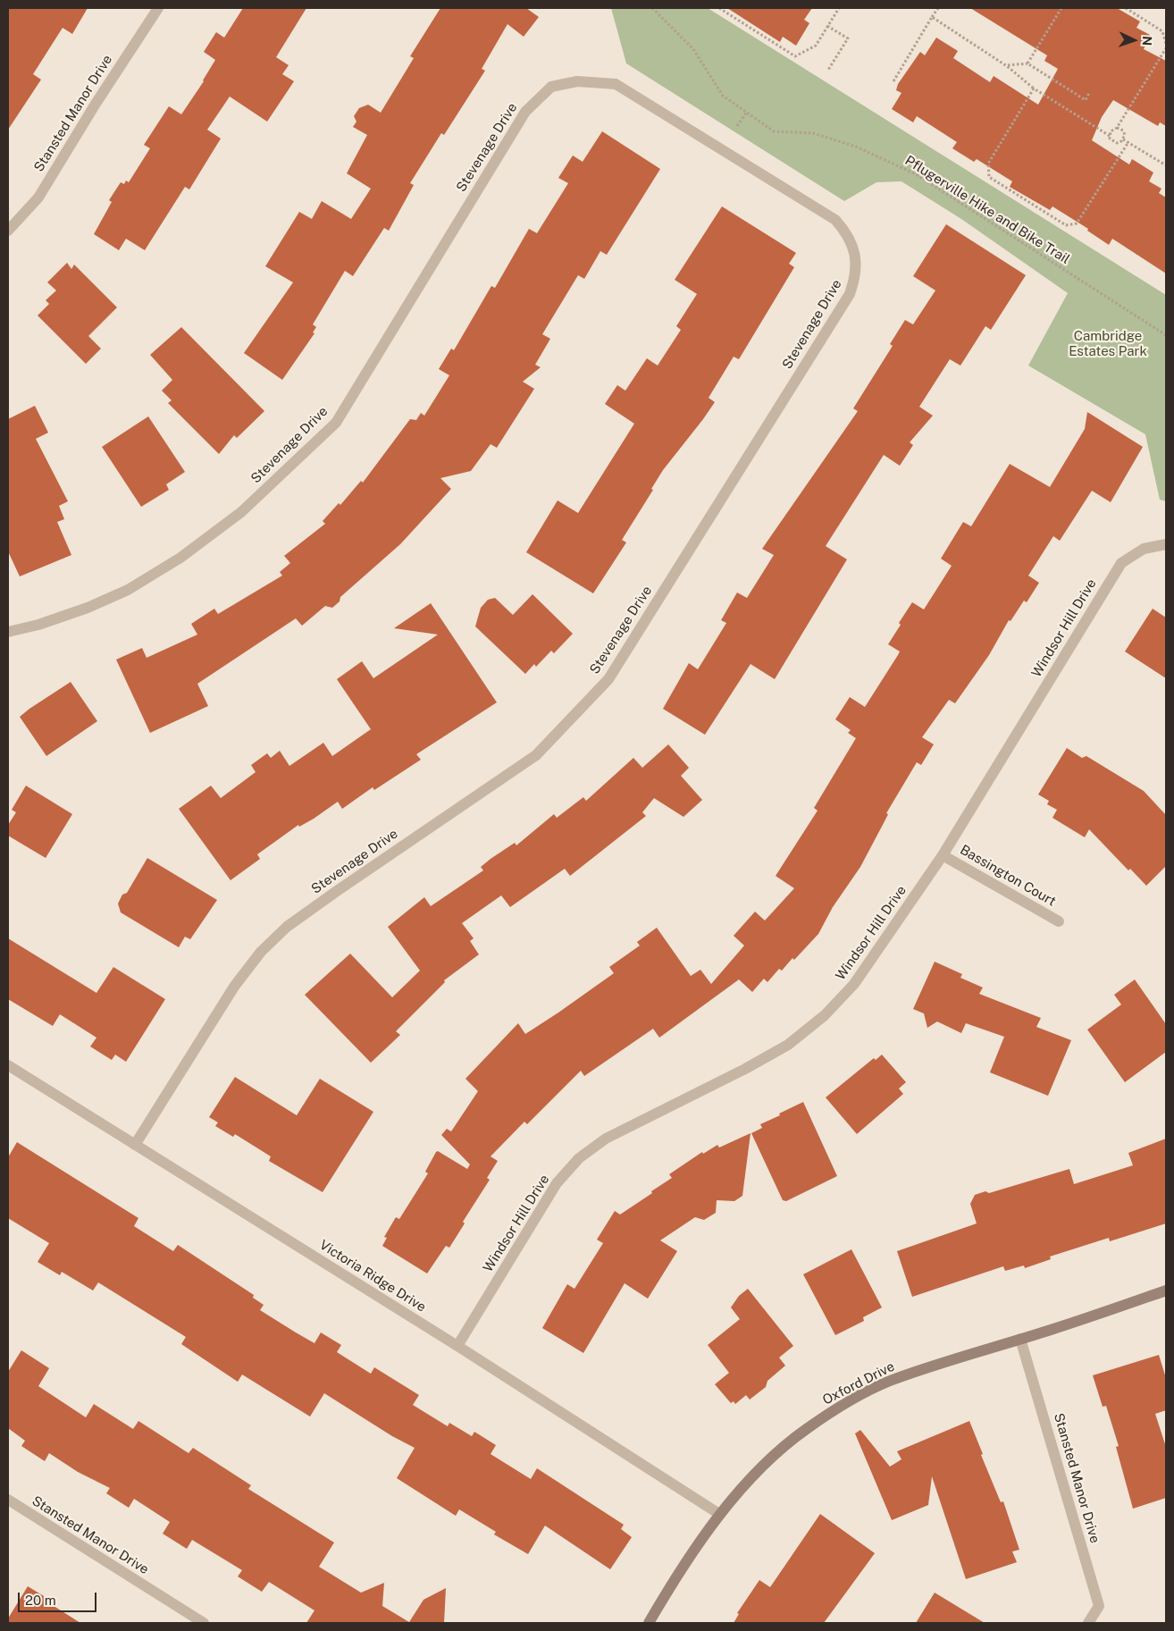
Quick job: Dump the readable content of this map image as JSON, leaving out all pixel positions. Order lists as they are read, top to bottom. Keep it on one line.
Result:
{"streets":{"street":["Stansted Manor Drive","Stevenage Drive","Windsor Hill Drive","Bassington Court","Victoria Ridge Drive","Oxford Drive"],"path":["Pflugerville Hike and Bike Trail"]},"crossings":[["Stansted Manor Drive","Oxford Drive"],["Stevenage Drive","Victoria Ridge Drive"],["Windsor Hill Drive","Bassington Court"],["Windsor Hill Drive","Victoria Ridge Drive"],["Victoria Ridge Drive","Oxford Drive"]],"parks":["Cambridge Estates Park"],"scale_bar":"20 m","north":"right"}
